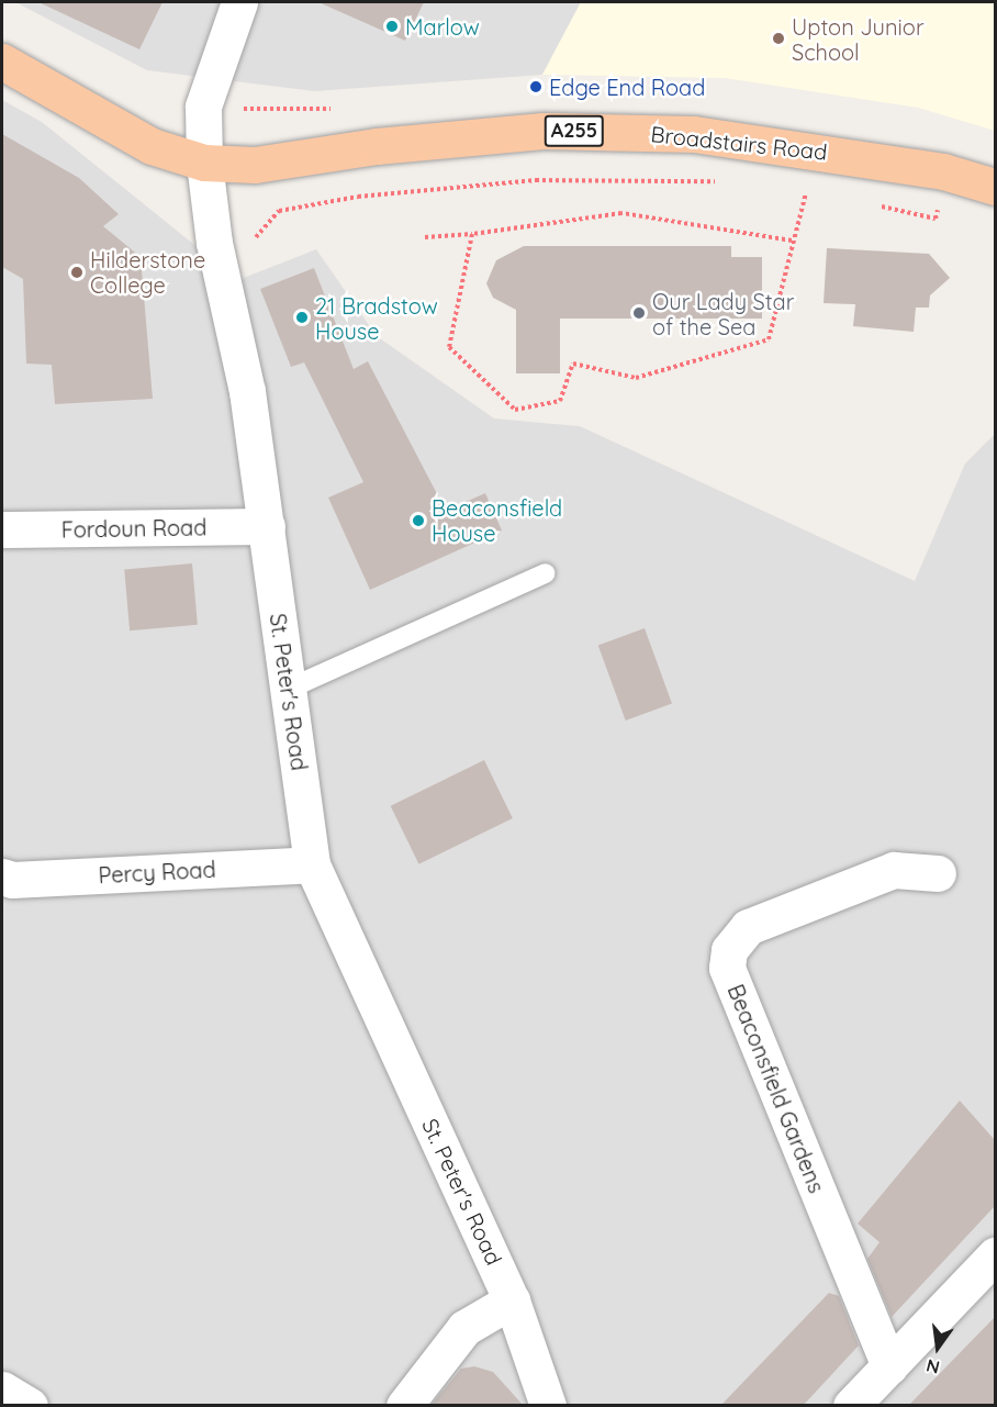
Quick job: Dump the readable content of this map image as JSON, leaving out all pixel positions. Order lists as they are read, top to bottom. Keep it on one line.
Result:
{"streets":{"main road":["A255","Broadstairs Road"],"street":["Fordoun Road","St. Peter's Road","Percy Road","Beaconsfield Gardens"]},"crossings":[["A255","Broadstairs Road"],["A255","St. Peter's Road"],["Broadstairs Road","St. Peter's Road"],["Fordoun Road","St. Peter's Road"],["St. Peter's Road","Percy Road"]],"places":["Marlow","Upton Junior School","Edge End Road","Hilderstone College","Our Lady Star of the Sea","21 Bradstow House","Beaconsfield House"],"north":"bottom"}
